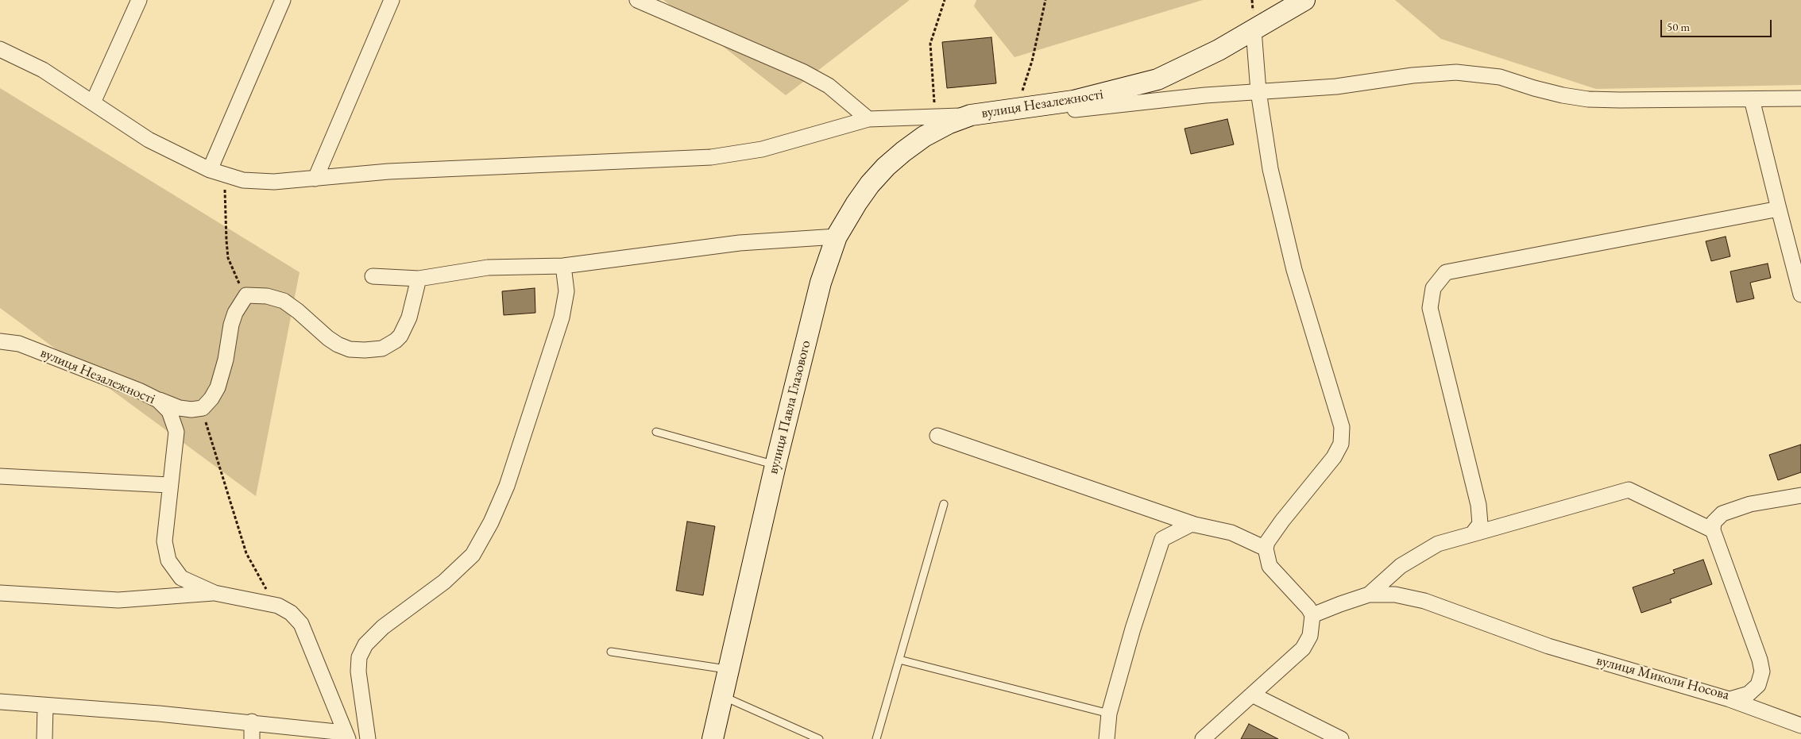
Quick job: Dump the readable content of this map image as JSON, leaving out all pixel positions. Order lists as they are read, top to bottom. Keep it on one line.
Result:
{"streets":{"main road":["вулиця Незалежності","вулиця Павла Глазового"],"street":["вулиця Миколи Носова"]},"crossings":[["вулиця Незалежності","вулиця Павла Глазового"]],"scale_bar":"50 m"}
